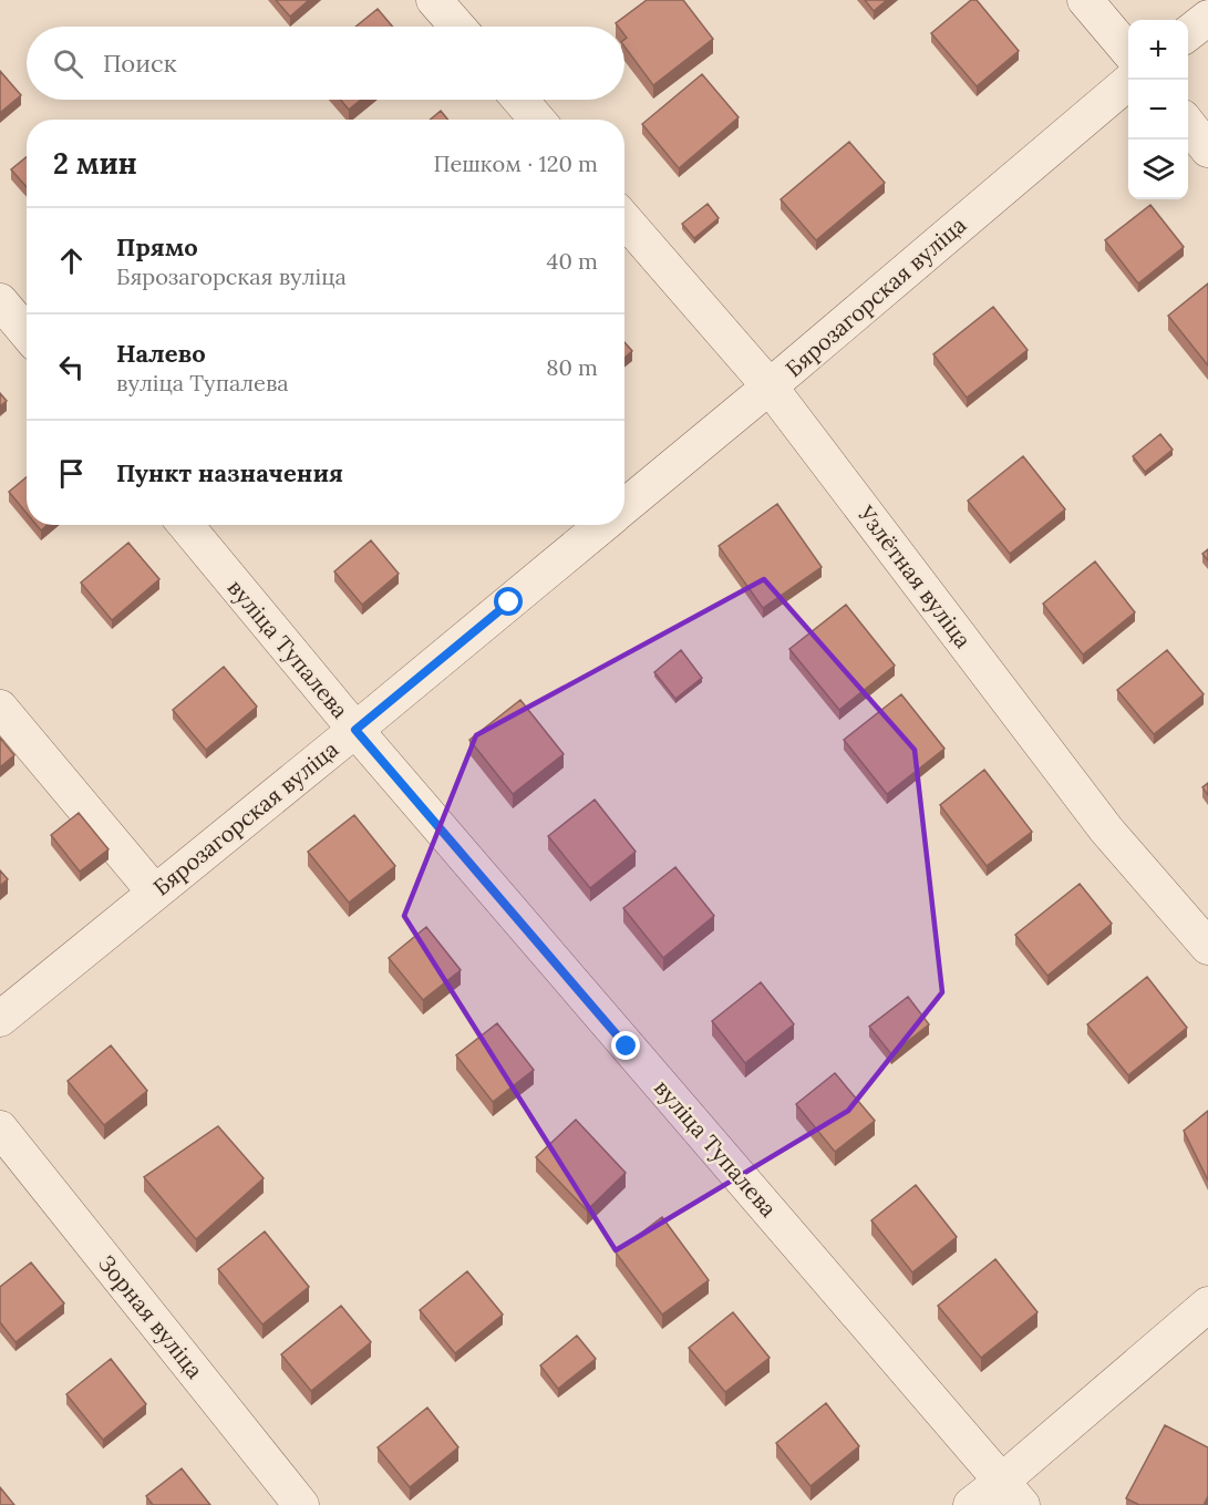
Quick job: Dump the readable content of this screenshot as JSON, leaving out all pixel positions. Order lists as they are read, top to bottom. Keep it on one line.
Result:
{"streets":{"street":["Бярозагорская вуліца","Узлётная вуліца","вуліца Тупалева","Зорная вуліца"]},"crossings":[["Бярозагорская вуліца","Узлётная вуліца"],["Бярозагорская вуліца","вуліца Тупалева"]],"page":{"map_buttons":["+","−"],"search":"Поиск","heading":["2 мин","Пешком · 120 m"],"list":[["Прямо","Бярозагорская вуліца","40 m"],["Налево","вуліца Тупалева","80 m"],"Пункт назначения"]}}
